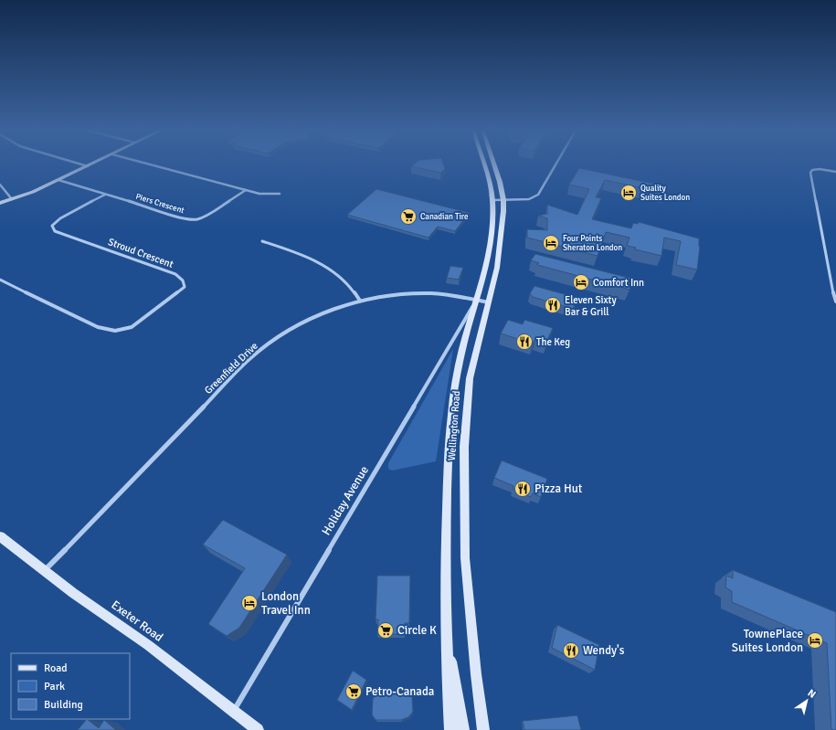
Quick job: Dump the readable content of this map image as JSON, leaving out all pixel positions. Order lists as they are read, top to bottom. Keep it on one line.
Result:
{"streets":{"main road":["Wellington Road","Exeter Road"],"street":["Piers Crescent","Stroud Crescent","Greenfield Drive","Holiday Avenue"]},"crossings":[["Piers Crescent","Stroud Crescent"],["Greenfield Drive","Wellington Road"],["Greenfield Drive","Holiday Avenue"],["Greenfield Drive","Exeter Road"],["Wellington Road","Holiday Avenue"],["Holiday Avenue","Exeter Road"]],"places":{"hotel":["Quality Suites London","Four Points Sheraton London","Comfort Inn","London Travel Inn","TownePlace Suites London"],"supermarket":["Canadian Tire","Circle K","Petro-Canada"],"restaurant":["Eleven Sixty Bar & Grill","The Keg","Pizza Hut","Wendy's"]},"legend":["Road","Park","Building"],"north":"top right"}
